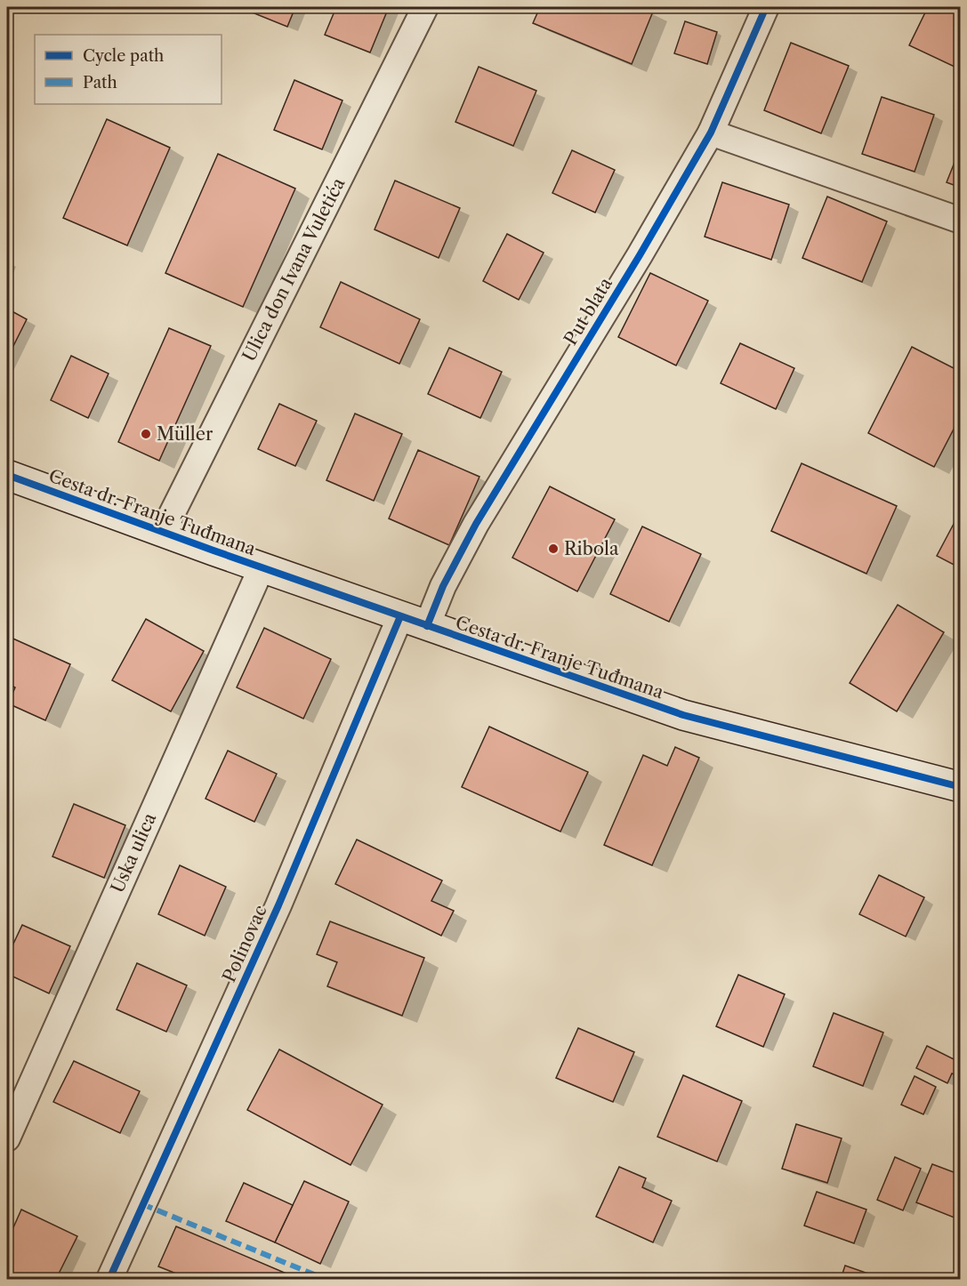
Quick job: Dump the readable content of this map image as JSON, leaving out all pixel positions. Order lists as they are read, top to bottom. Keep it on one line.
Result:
{"streets":{"main road":["Cesta dr. Franje Tuđmana"],"street":["Ulica don Ivana Vuletića","Put blata","Uska ulica","Polinovac"]},"crossings":[["Ulica don Ivana Vuletića","Cesta dr. Franje Tuđmana"],["Put blata","Cesta dr. Franje Tuđmana"],["Cesta dr. Franje Tuđmana","Uska ulica"],["Cesta dr. Franje Tuđmana","Polinovac"]],"places":["Müller","Ribola"],"legend":["Cycle path","Path"]}
